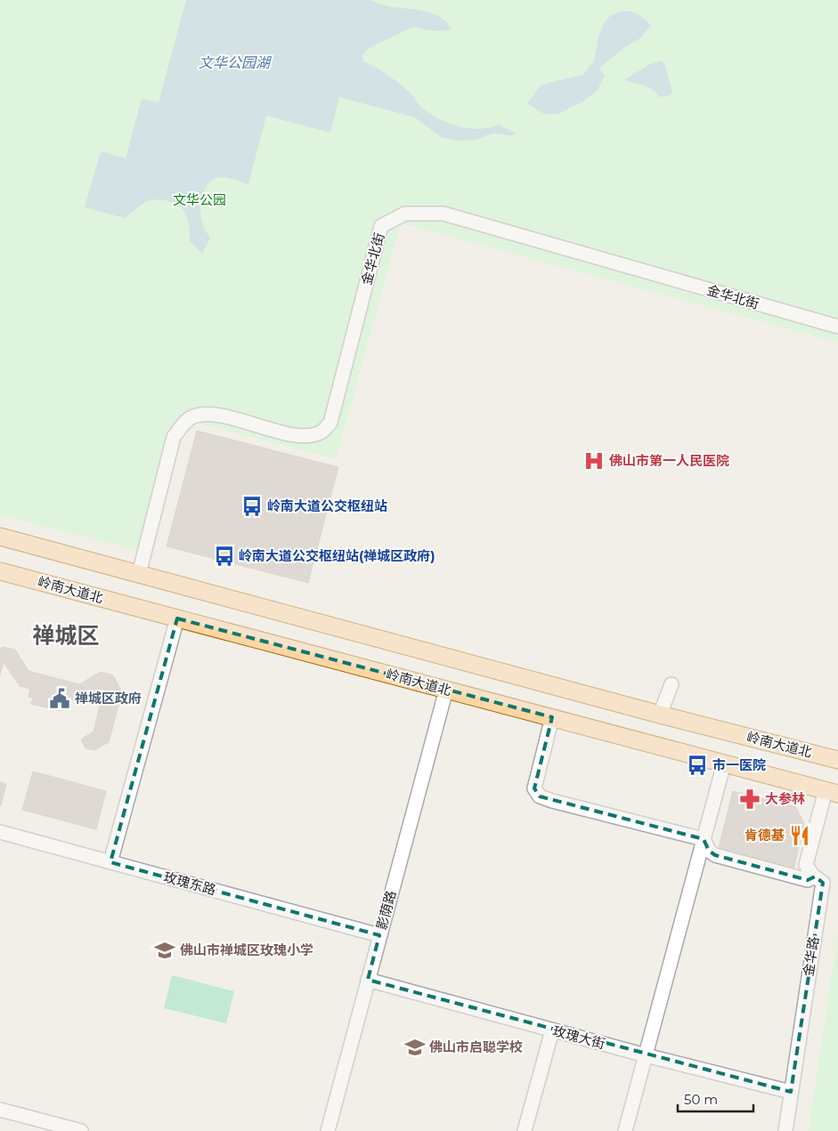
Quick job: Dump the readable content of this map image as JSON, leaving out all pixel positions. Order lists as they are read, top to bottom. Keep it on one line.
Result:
{"streets":{"main road":["岭南大道北"],"street":["金华北街","玫瑰东路","影荫路","金华路","玫瑰大街"]},"crossings":[["金华北街","岭南大道北"],["岭南大道北","影荫路"],["岭南大道北","金华路"],["玫瑰东路","影荫路"],["影荫路","玫瑰大街"],["金华路","玫瑰大街"]],"districts":["禅城区"],"water":["文华公园湖"],"parks":["文华公园"],"places":{"hospital":["佛山市第一人民医院"],"bus stop":["岭南大道公交枢纽站","岭南大道公交枢纽站(禅城区政府)","市一医院"],"public building":["禅城区政府"],"pharmacy":["大参林"],"restaurant":["肯德基"],"school or university":["佛山市禅城区玫瑰小学","佛山市启聪学校"]},"scale_bar":"50 m"}
